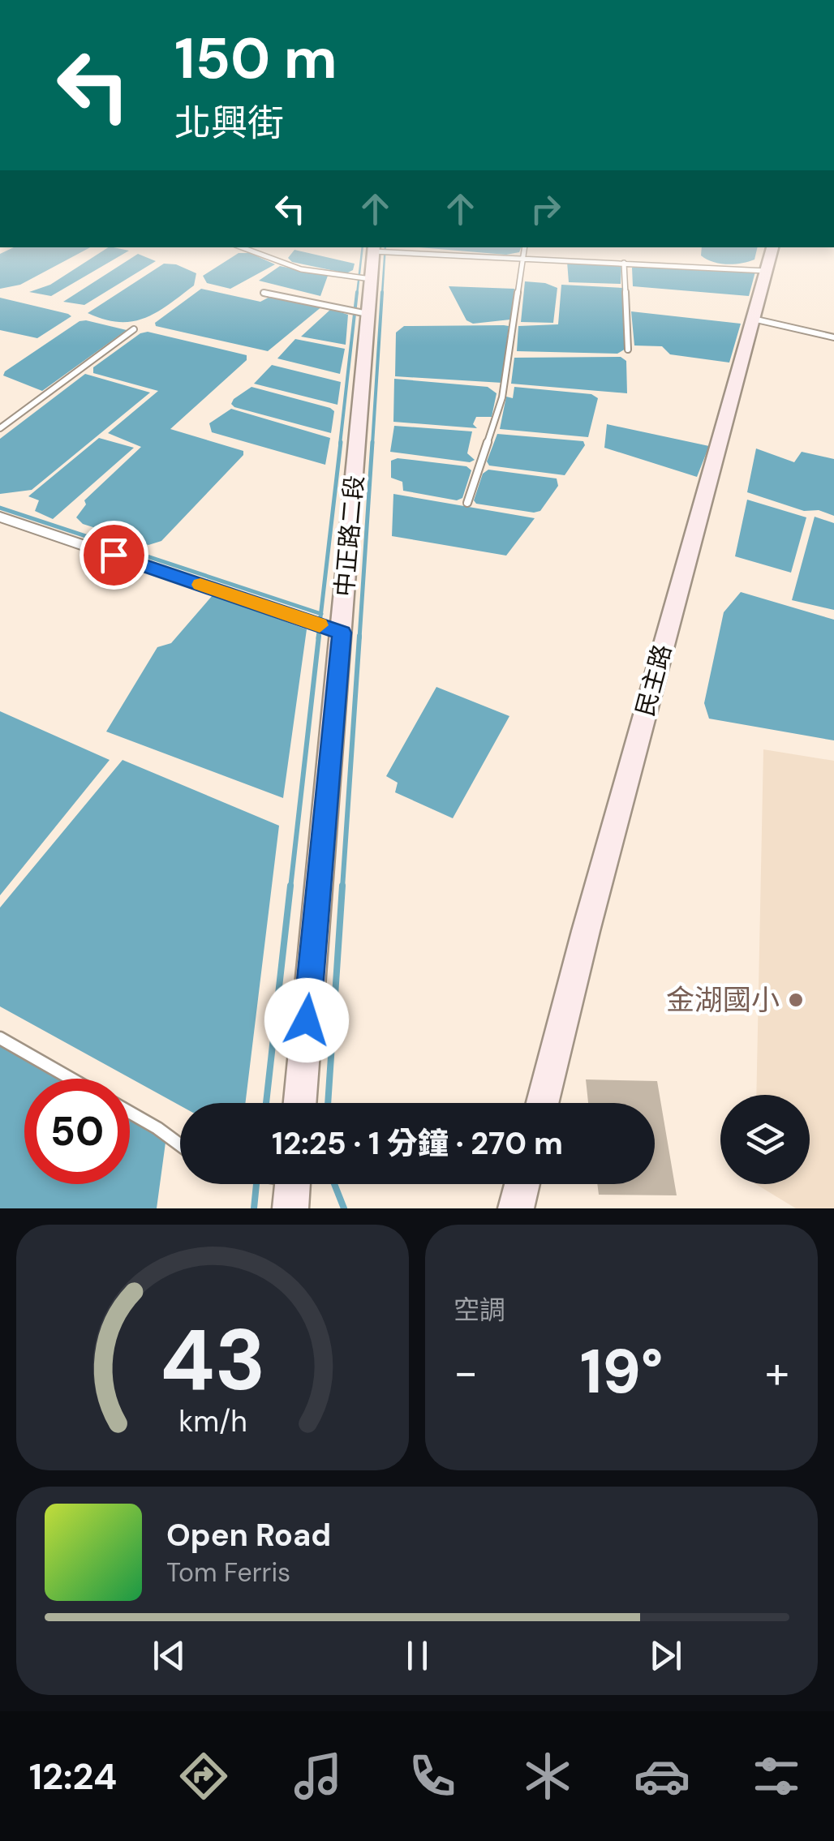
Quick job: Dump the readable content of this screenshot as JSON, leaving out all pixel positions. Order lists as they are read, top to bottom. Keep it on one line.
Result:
{"streets":{"street":["中正路二段","民主路"]},"places":["金湖國小"],"page":{"turn":["150 m","北興街"],"limit":"50","trip":"12:25 · 1 分鐘 · 270 m","tile":"空調","heat":["−","19°","+"],"song":["Open Road","Tom Ferris"],"tabs":"12:24","gauge":["43","km/h"]}}
